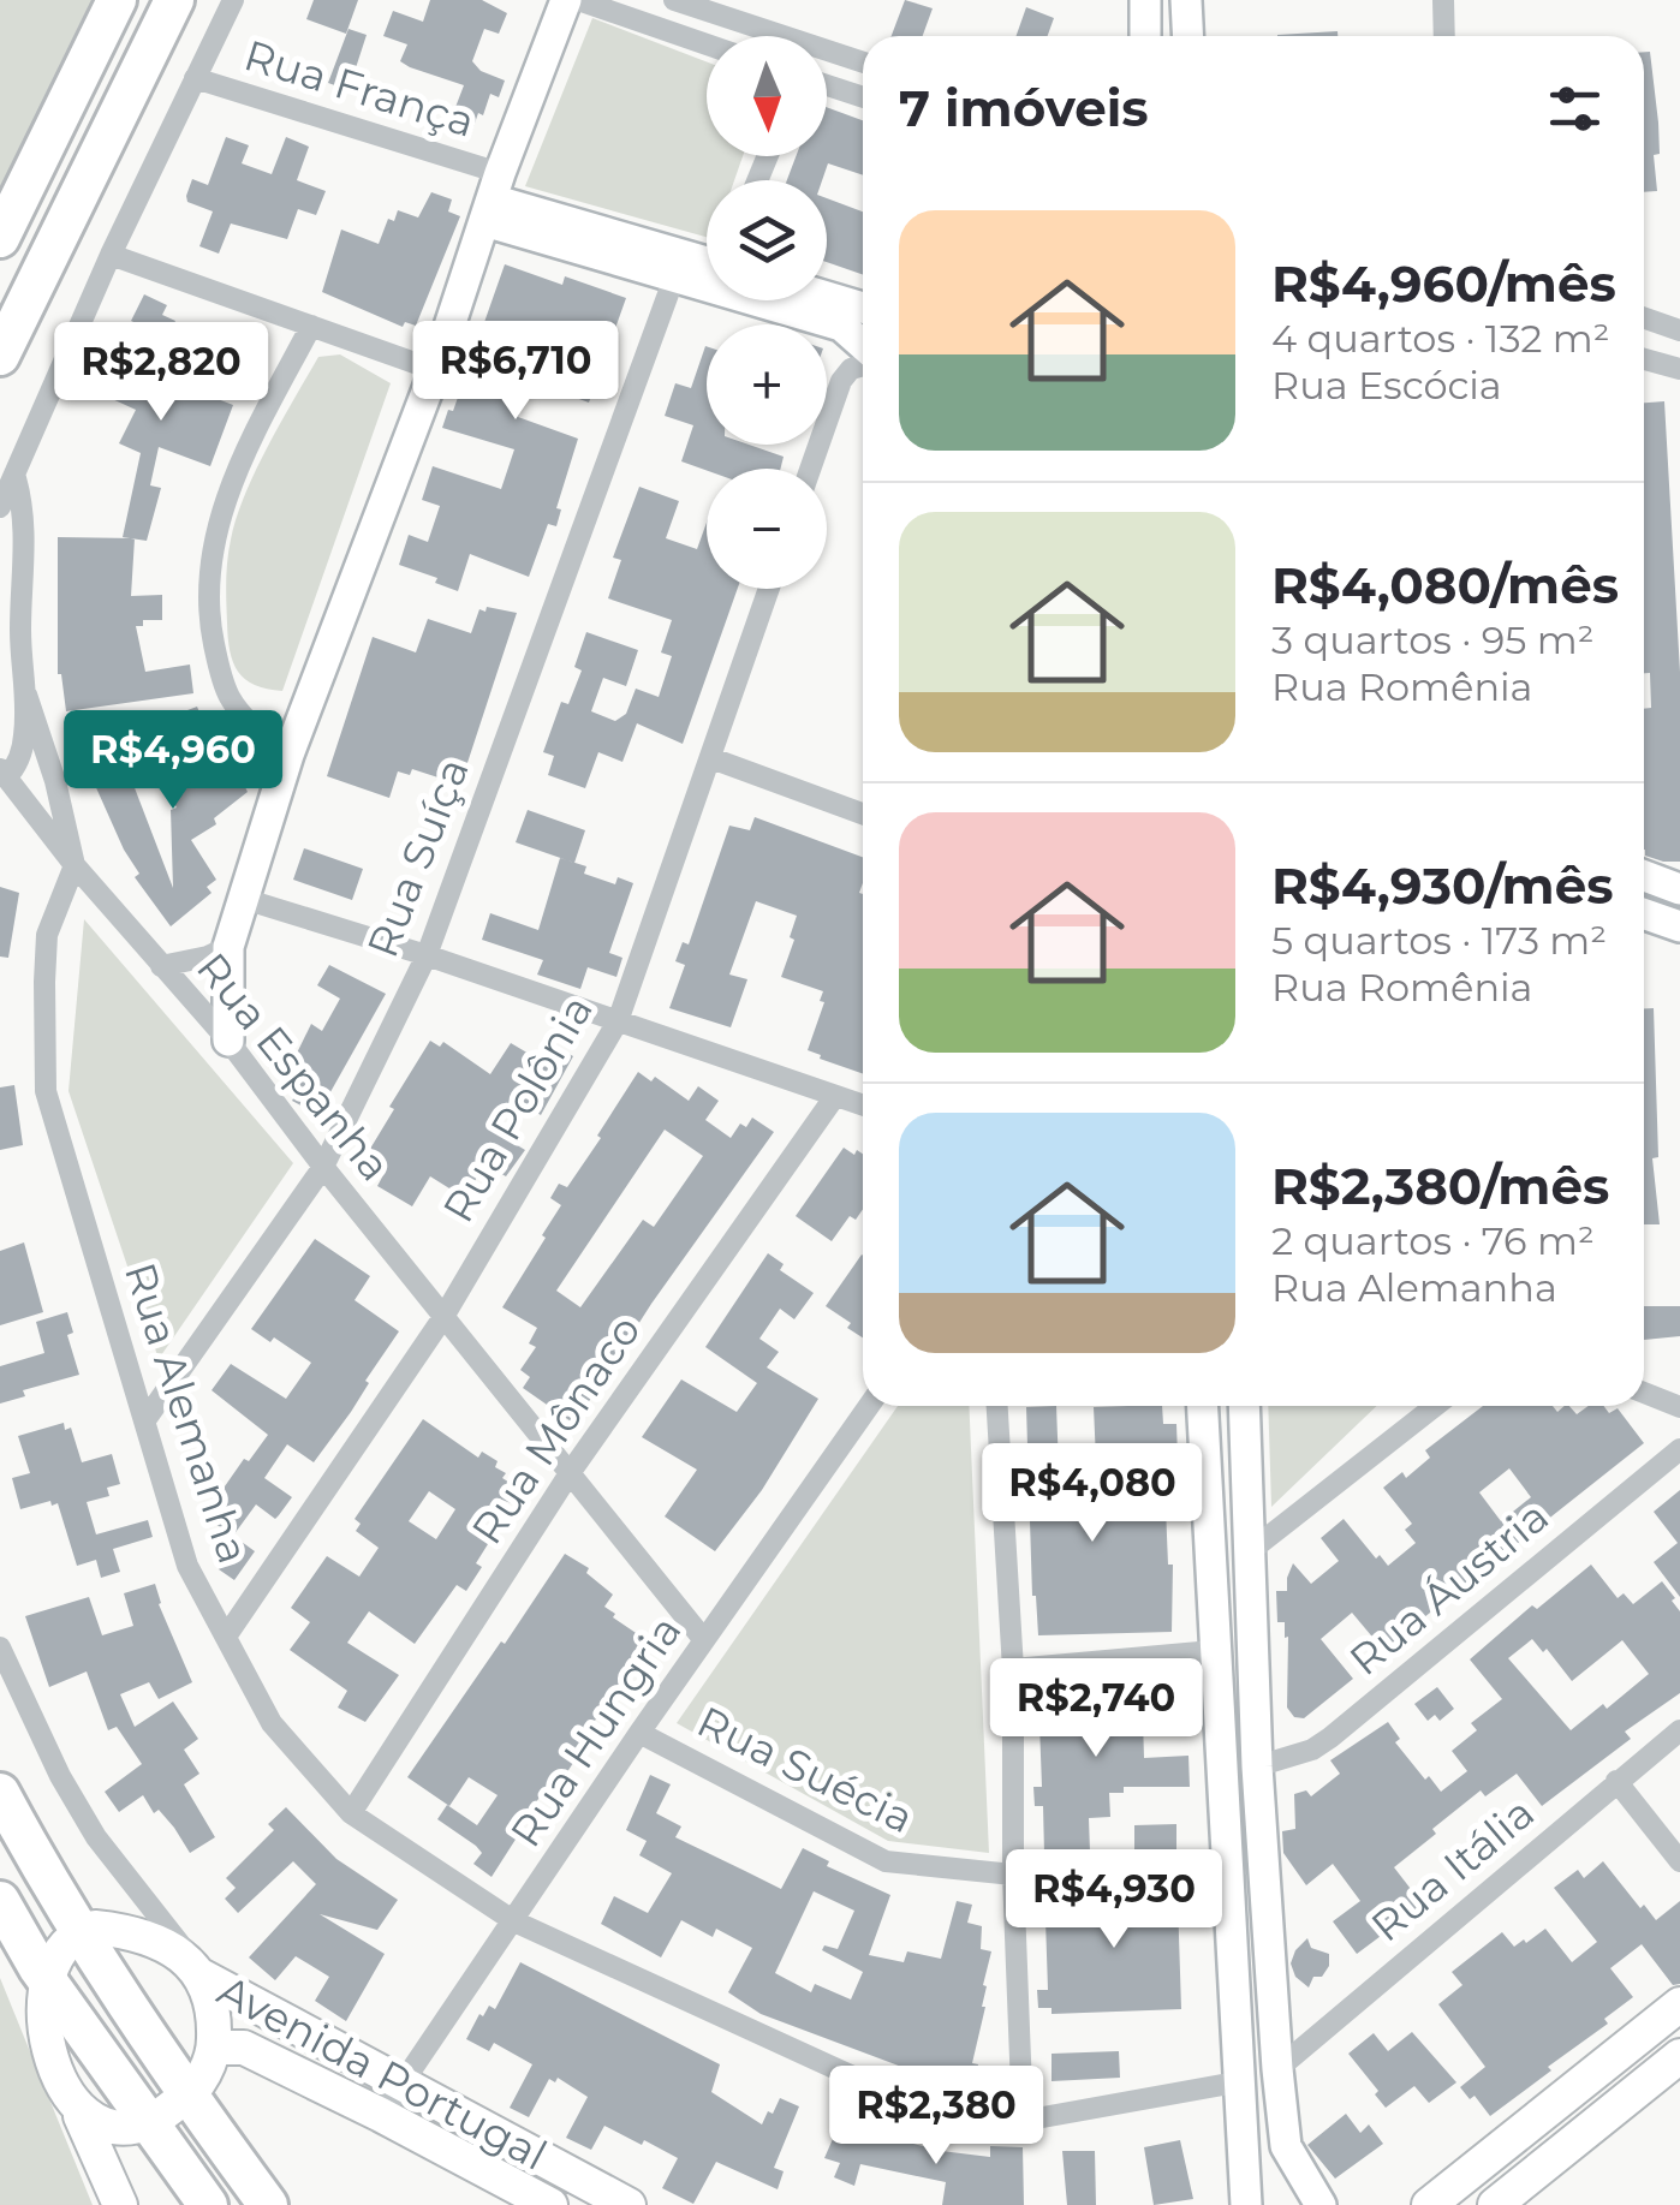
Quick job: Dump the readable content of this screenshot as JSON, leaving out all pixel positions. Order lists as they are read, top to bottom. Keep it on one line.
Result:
{"streets":{"main road":["Avenida Portugal"],"street":["Rua França","Rua Suíça","Rua Espanha","Rua Polônia","Rua Alemanha","Rua Mônaco","Rua Áustria","Rua Hungria","Rua Suécia","Rua Itália"]},"crossings":[["Rua Suíça","Rua Espanha"],["Rua Suíça","Rua Alemanha"],["Rua Espanha","Rua Polônia"],["Rua Espanha","Rua Alemanha"],["Rua Espanha","Rua Mônaco"],["Rua Espanha","Rua Hungria"],["Rua Polônia","Rua Alemanha"],["Rua Alemanha","Rua Mônaco"],["Rua Alemanha","Rua Hungria"],["Rua Hungria","Rua Suécia"],["Rua Hungria","Avenida Portugal"]],"north":"bottom","page":{"map_buttons":["+","−"],"heading":"7 imóveis","list":[{"name":"R$4,960/mês","note":"4 quartos · 132 m² · Rua Escócia"},{"name":"R$4,080/mês","note":"3 quartos · 95 m² · Rua Romênia"},{"name":"R$4,930/mês","note":"5 quartos · 173 m² · Rua Romênia"},{"name":"R$2,380/mês","note":"2 quartos · 76 m² · Rua Alemanha"}],"price":["R$6,710","R$2,820","R$4,960","R$4,080","R$2,740","R$4,930","R$2,380"]}}
